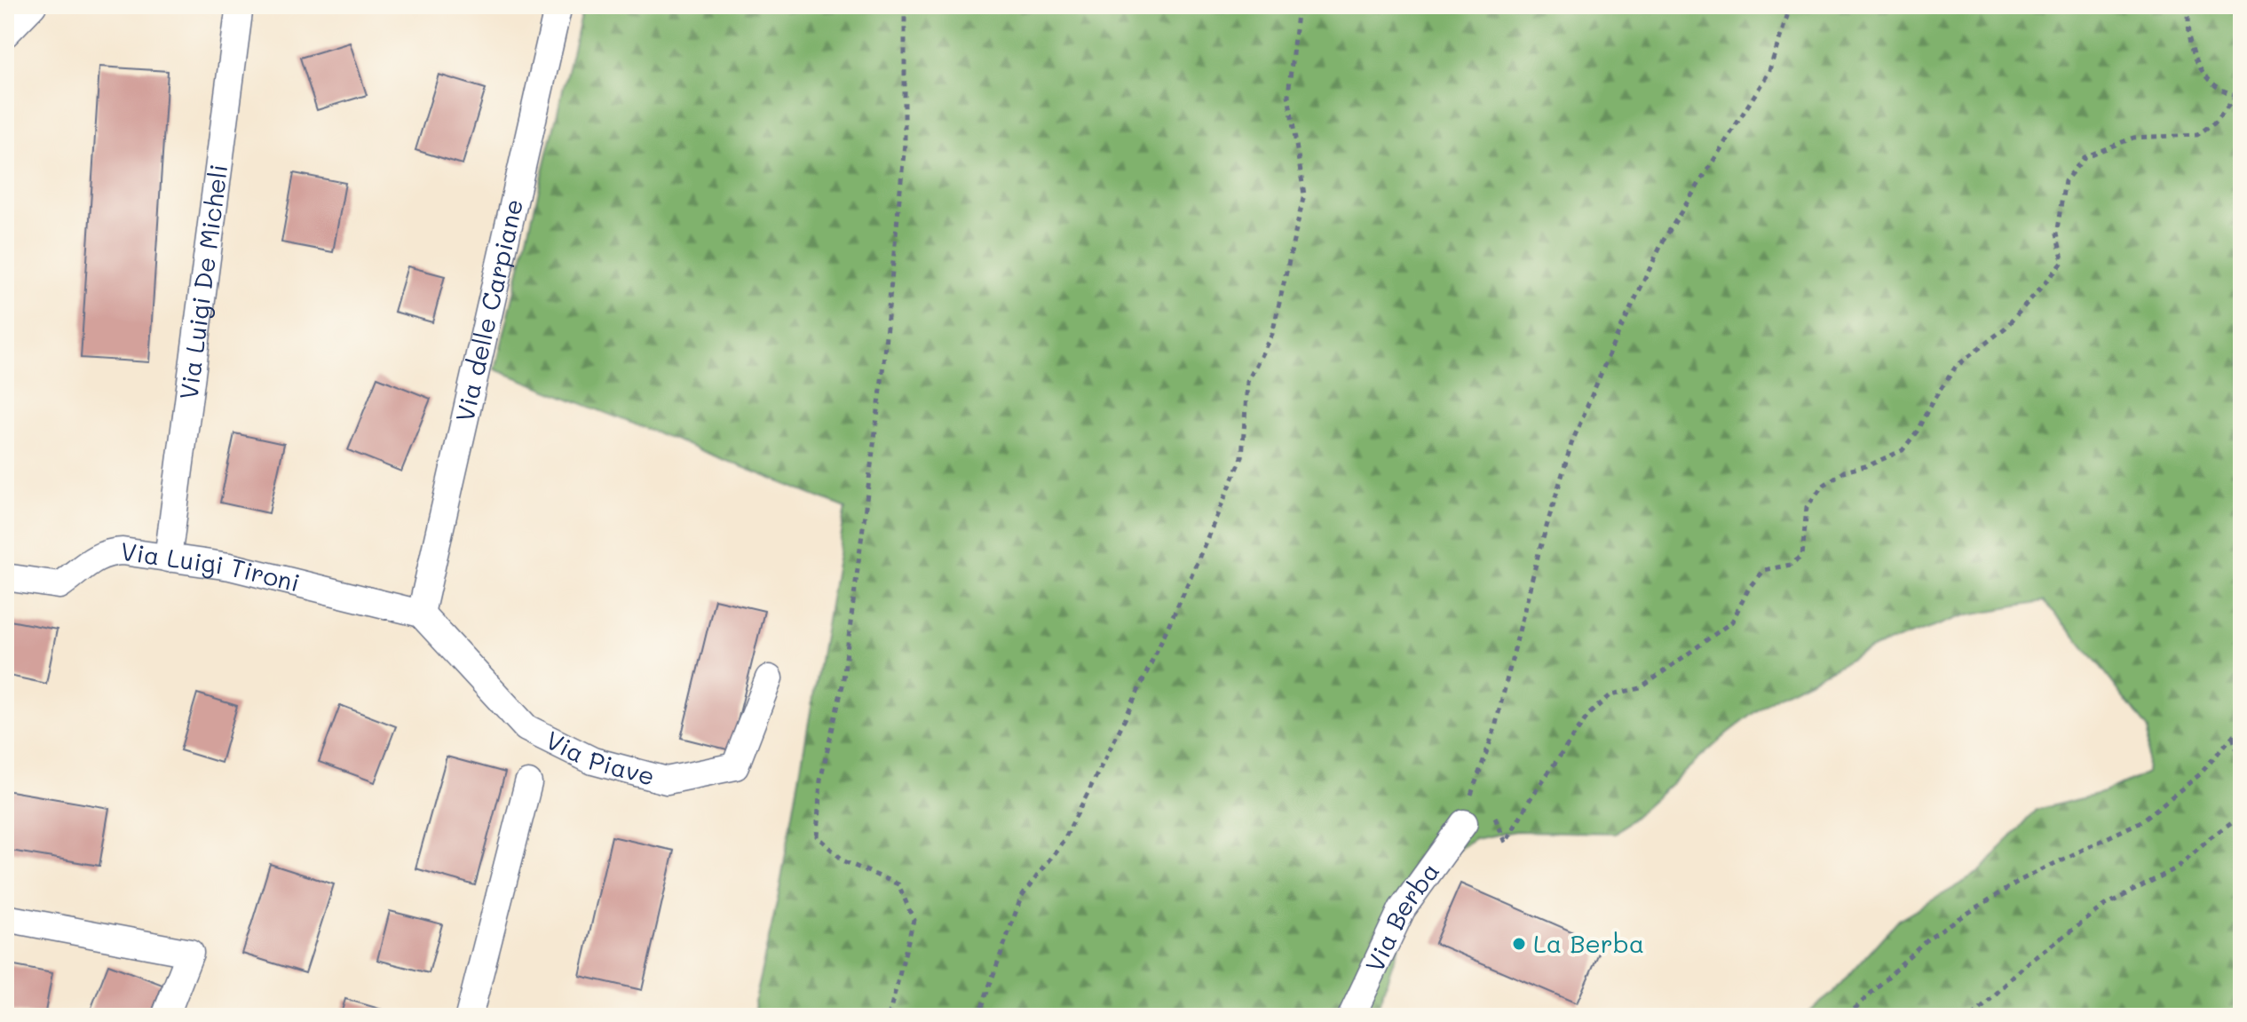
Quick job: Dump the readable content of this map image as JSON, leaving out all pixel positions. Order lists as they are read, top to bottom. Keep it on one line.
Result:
{"streets":{"street":["Via Luigi De Micheli","Via delle Carpiane","Via Luigi Tironi","Via Piave","Via Berba"]},"crossings":[["Via Luigi De Micheli","Via Luigi Tironi"],["Via delle Carpiane","Via Luigi Tironi"],["Via delle Carpiane","Via Piave"],["Via Luigi Tironi","Via Piave"]],"places":["La Berba"]}
